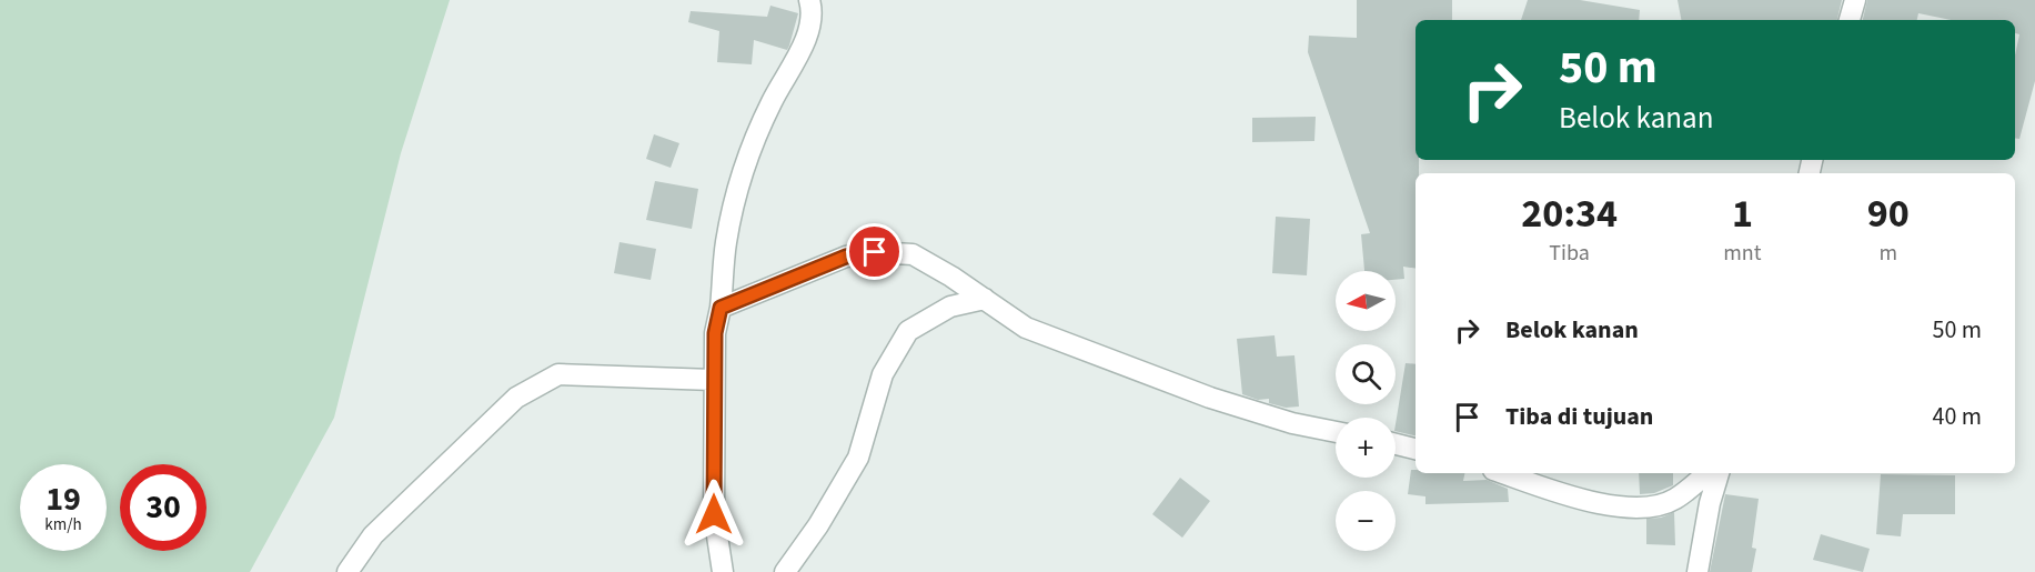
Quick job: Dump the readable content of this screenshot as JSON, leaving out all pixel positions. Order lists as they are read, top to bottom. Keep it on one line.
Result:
{"north":"left","page":{"turn":["50 m","Belok kanan"],"eta":["20:34","Tiba","1","mnt","90","m"],"map_buttons":["+","−"],"list":[{"name":"Belok kanan","value":"50 m"},{"name":"Tiba di tujuan","value":"40 m"}],"speed":"19 km/h","limit":"30"}}
